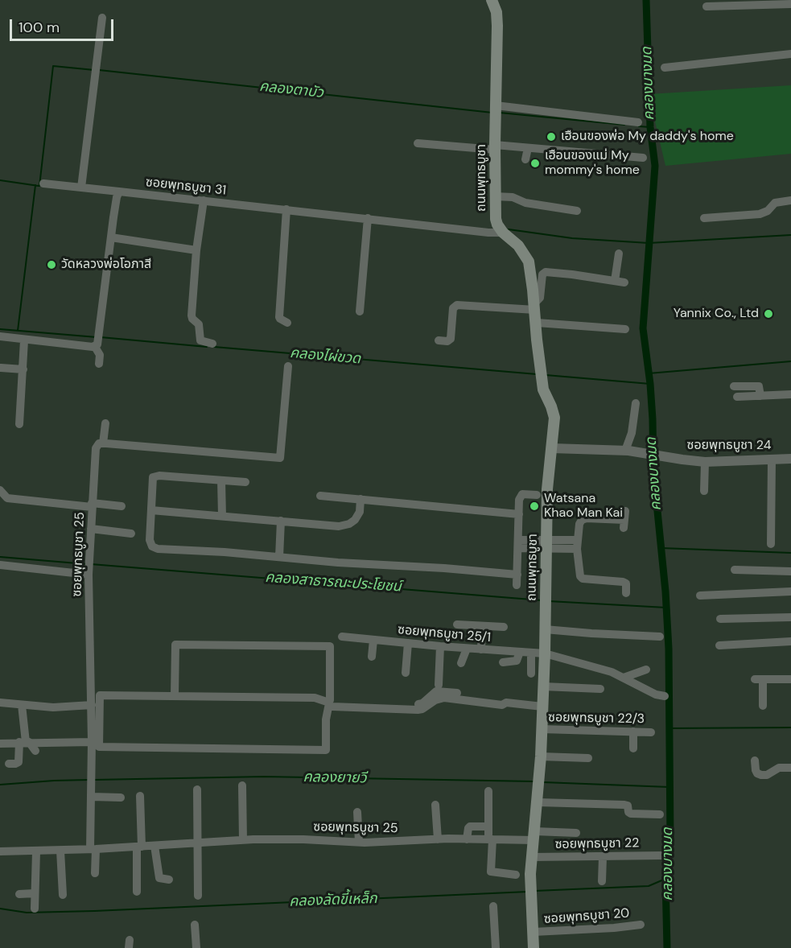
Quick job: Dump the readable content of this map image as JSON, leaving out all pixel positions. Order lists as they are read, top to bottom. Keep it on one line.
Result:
{"streets":{"main road":["ถนนพุทธบูชา"],"street":["ซอยพุทธบูชา 31","ซอยพุทธบูชา 24","ซอยพุทธบูชา 25","ซอยพุทธบูชา 25/1","ซอยพุทธบูชา 22/3","ซอยพุทธบูชา 22","ซอยพุทธบูชา 20"]},"crossings":[["ถนนพุทธบูชา","ซอยพุทธบูชา 31"],["ถนนพุทธบูชา","ซอยพุทธบูชา 24"],["ถนนพุทธบูชา","ซอยพุทธบูชา 25"],["ถนนพุทธบูชา","ซอยพุทธบูชา 25/1"],["ถนนพุทธบูชา","ซอยพุทธบูชา 22/3"],["ถนนพุทธบูชา","ซอยพุทธบูชา 22"],["ถนนพุทธบูชา","ซอยพุทธบูชา 20"]],"water":["คลองบางมด","คลองตาบัว","คลองไผ่ขวด","คลองสาธารณะประโยชน์","คลองยายวี","คลองลัดขี้เหล็ก"],"places":["เฮือนของพ่อ My daddy's home","เฮือนของแม่ My mommy's home","วัดหลวงพ่อโอภาสี","Yannix Co., Ltd","Watsana Khao Man Kai"],"scale_bar":"100 m"}
